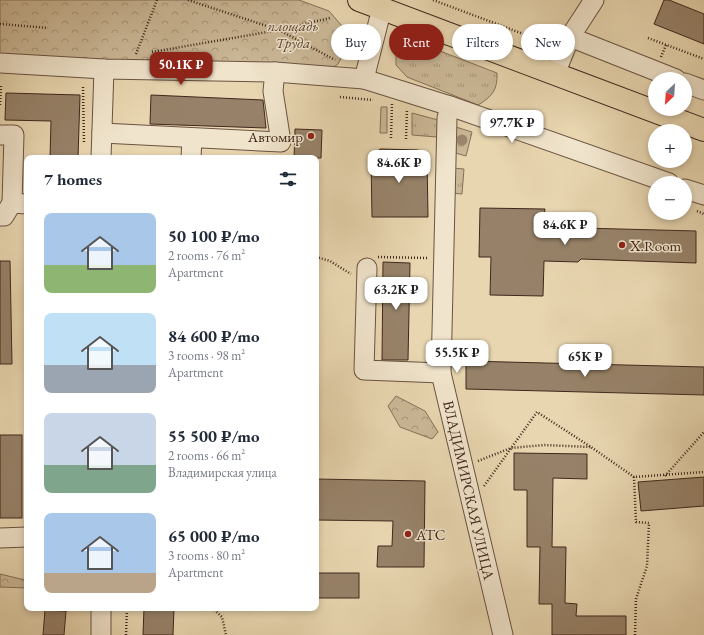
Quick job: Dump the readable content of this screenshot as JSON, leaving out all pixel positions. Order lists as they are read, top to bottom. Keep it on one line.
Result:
{"streets":{"street":["ВЛАДИМИРСКАЯ УЛИЦА"]},"parks":["площадь Труда"],"places":["Автомир","Х.Room","АТС"],"north":"bottom left","page":{"chip":["Buy","Rent","Filters","New"],"price":["50.1K ₽","97.7K ₽","84.6K ₽","84.6K ₽","63.2K ₽","55.5K ₽","65K ₽"],"map_buttons":["+","−"],"heading":"7 homes","list":[{"name":"50 100 ₽/mo","note":"2 rooms · 76 m² · Apartment"},{"name":"84 600 ₽/mo","note":"3 rooms · 98 m² · Apartment"},{"name":"55 500 ₽/mo","note":"2 rooms · 66 m² · Владимирская улица"},{"name":"65 000 ₽/mo","note":"3 rooms · 80 m² · Apartment"}]}}
